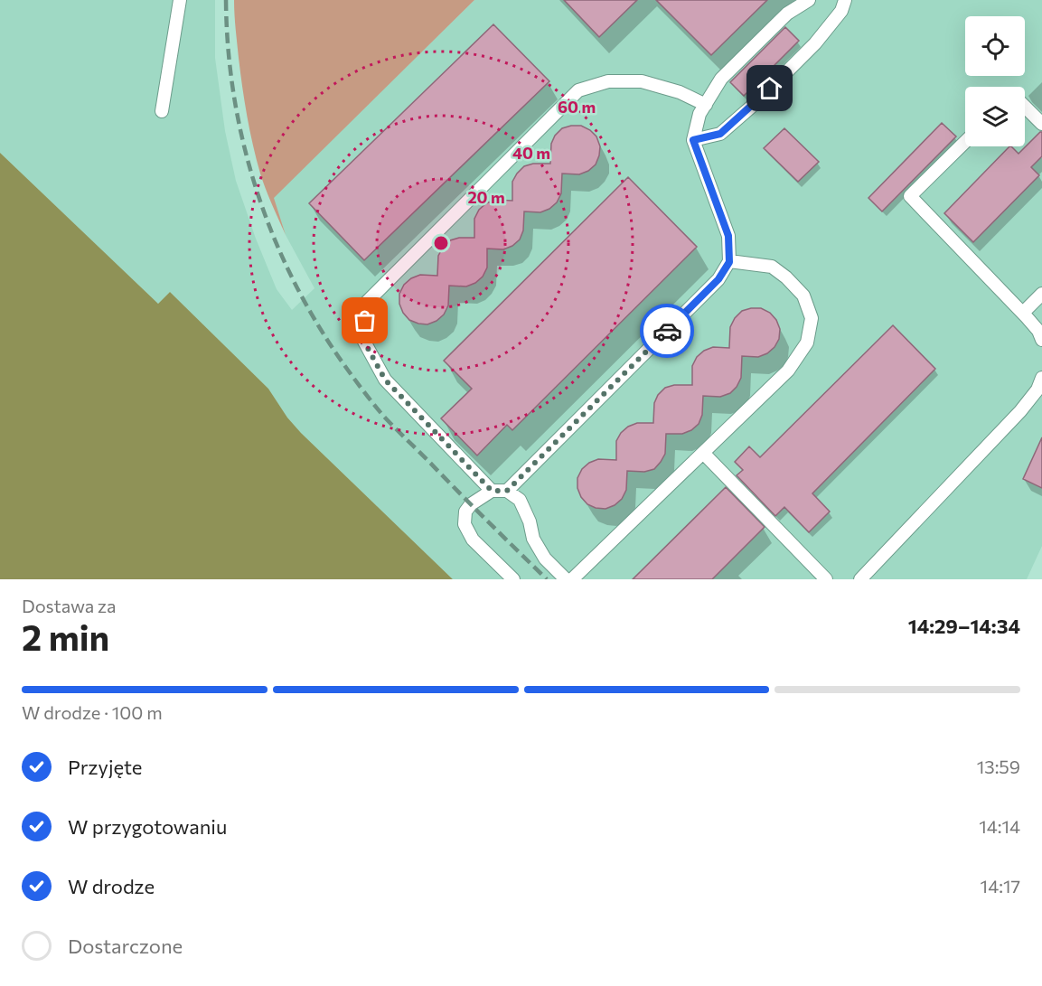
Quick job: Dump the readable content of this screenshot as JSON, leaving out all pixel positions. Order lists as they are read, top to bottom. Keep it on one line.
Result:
{"page":{"heading":["2 min","Dostawa za","14:29–14:34"],"bar":"W drodze · 100 m","list":[["Przyjęte","13:59"],["W przygotowaniu","14:14"],["W drodze","14:17"],"Dostarczone"]},"rings":["60 m","40 m","20 m"]}
